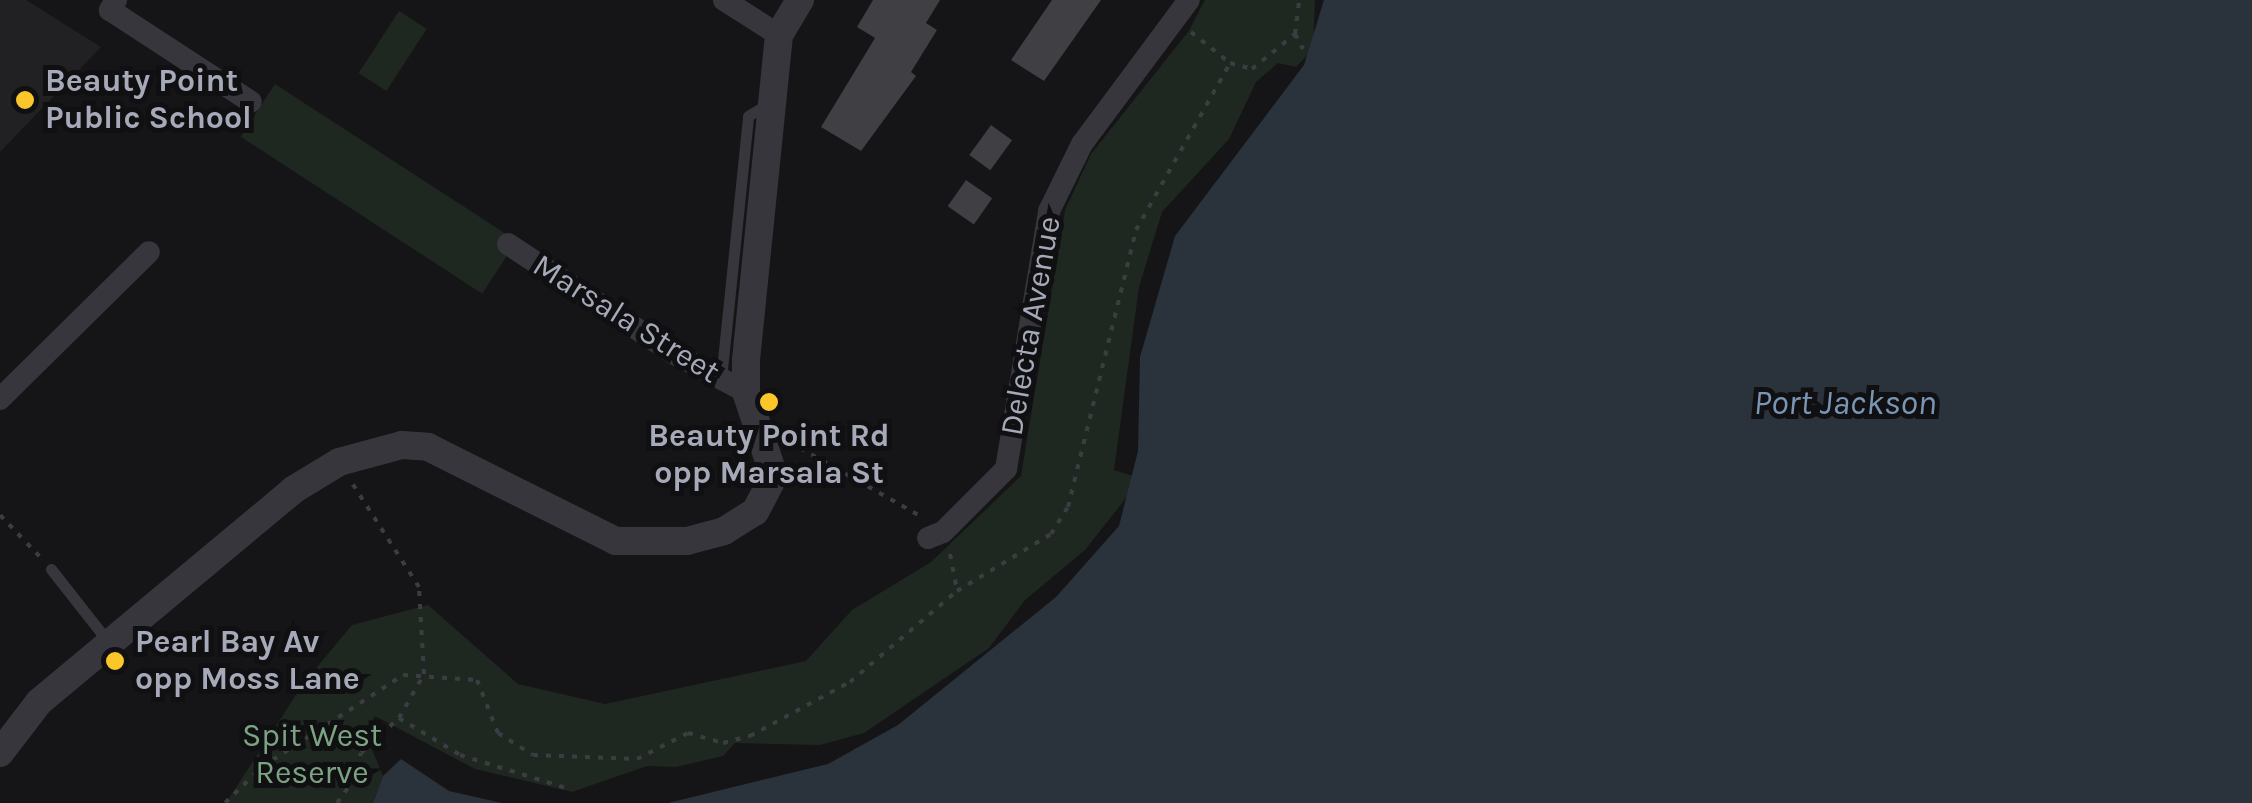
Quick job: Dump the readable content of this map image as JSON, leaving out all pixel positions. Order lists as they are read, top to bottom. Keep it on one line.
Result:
{"streets":{"street":["Marsala Street","Delecta Avenue"]},"water":["Port Jackson"],"parks":["Spit West Reserve"],"places":["Beauty Point Public School","Beauty Point Rd opp Marsala St","Pearl Bay Av opp Moss Lane"]}
